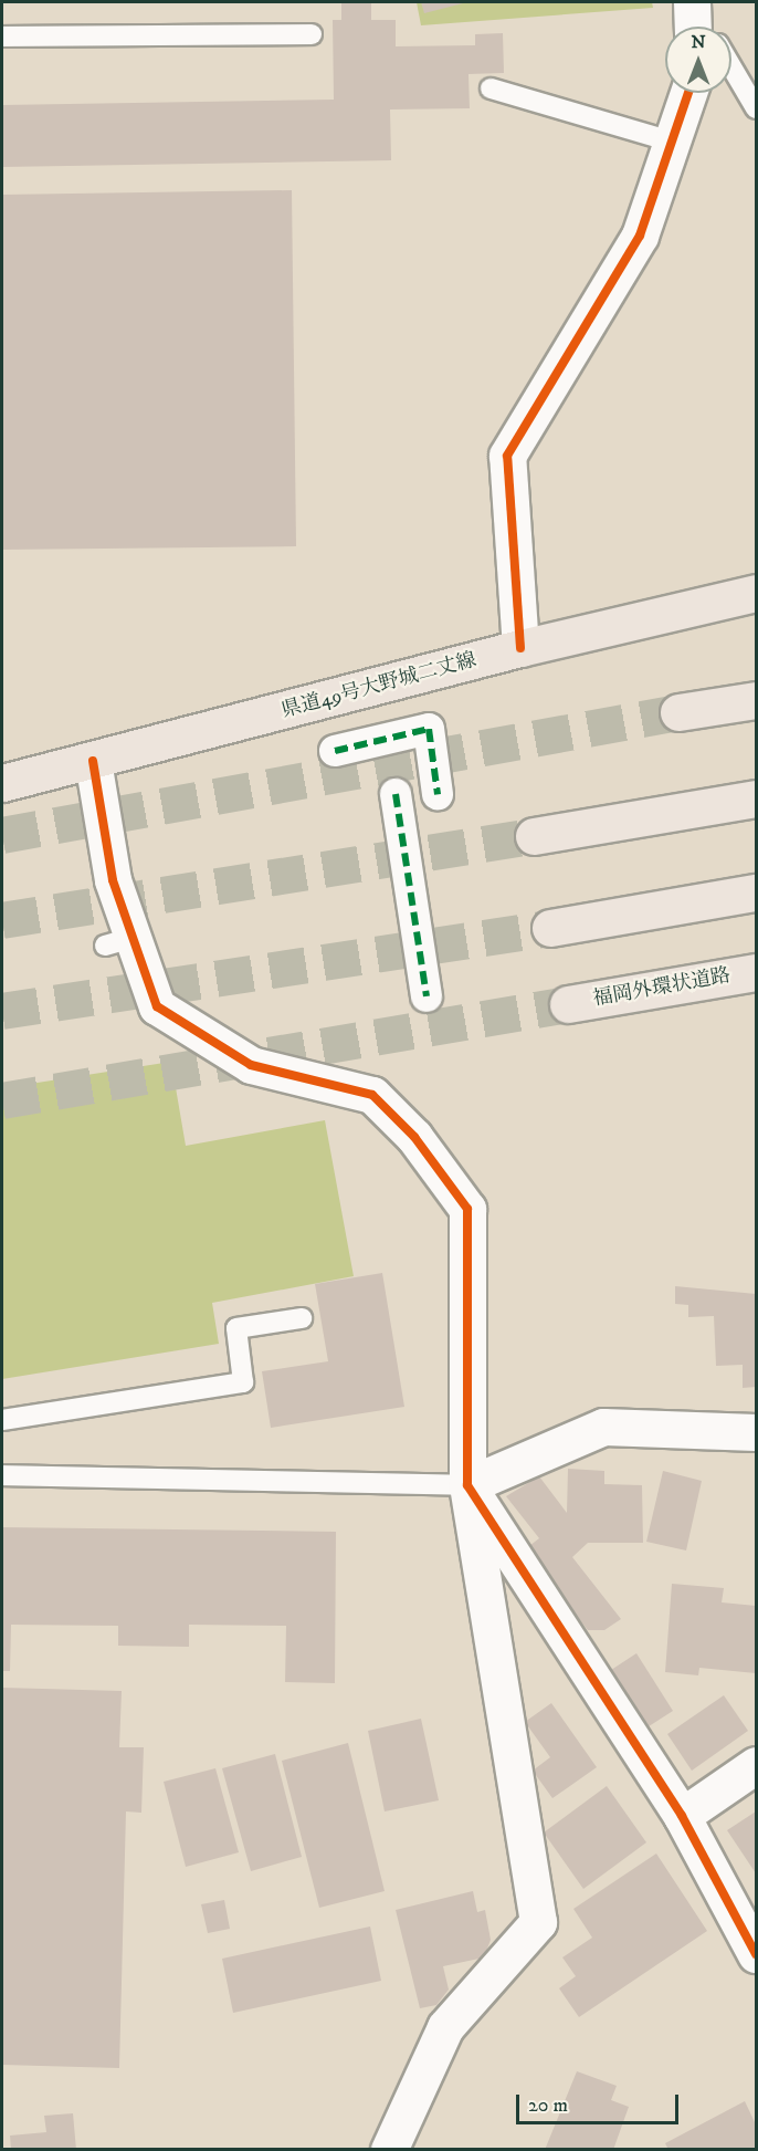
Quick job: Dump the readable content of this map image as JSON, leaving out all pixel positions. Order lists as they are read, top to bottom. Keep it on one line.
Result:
{"streets":{"main road":["県道49号大野城二丈線","福岡外環状道路"]},"scale_bar":"20 m","north":"top"}
